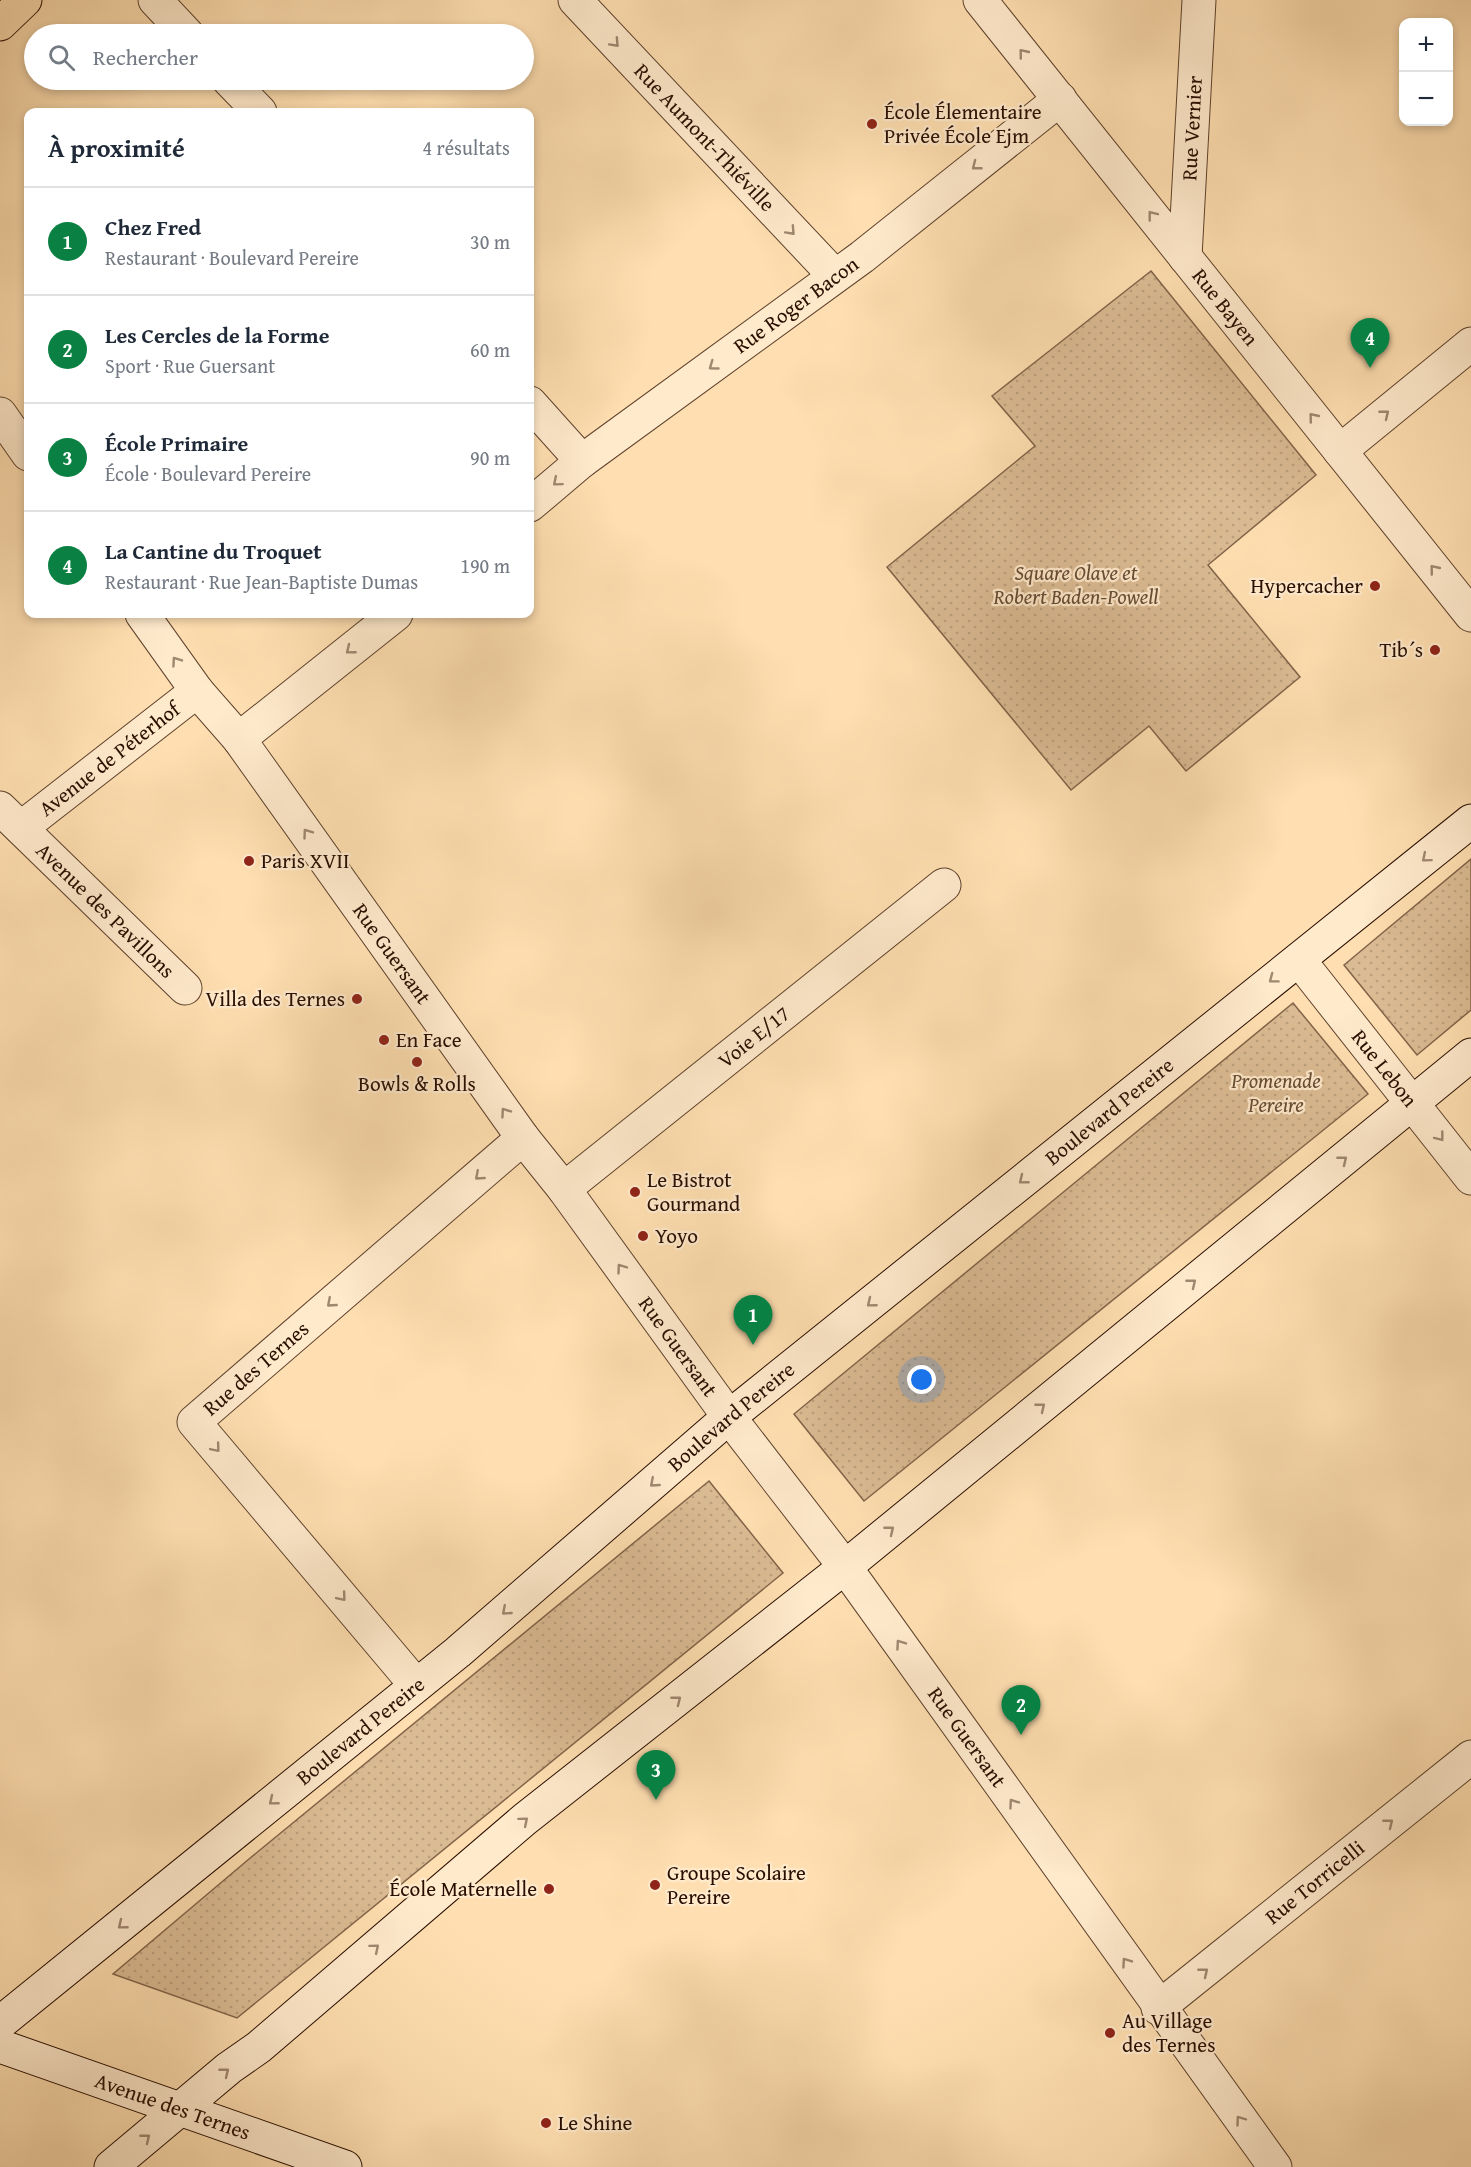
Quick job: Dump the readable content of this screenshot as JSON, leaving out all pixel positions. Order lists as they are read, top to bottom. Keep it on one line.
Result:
{"streets":{"street":["Rue Vernier","Rue Aumont-Thiéville","Rue Roger Bacon","Rue Bayen","Avenue de Péterhof","Avenue des Pavillons","Rue Guersant","Voie E/17","Rue Lebon","Boulevard Pereire","Rue des Ternes","Rue Torricelli","Avenue des Ternes"]},"crossings":[["Rue Vernier","Rue Bayen"],["Rue Aumont-Thiéville","Rue Roger Bacon"],["Rue Roger Bacon","Rue Bayen"],["Avenue de Péterhof","Avenue des Pavillons"],["Avenue de Péterhof","Rue Guersant"],["Rue Guersant","Voie E/17"],["Rue Guersant","Boulevard Pereire"],["Rue Guersant","Rue des Ternes"],["Rue Guersant","Rue Torricelli"],["Rue Lebon","Boulevard Pereire"],["Boulevard Pereire","Rue des Ternes"]],"one_way":["Rue Aumont-Thiéville","Rue Roger Bacon","Rue Bayen","Rue Guersant","Rue Torricelli"],"parks":["Square Olave et Robert Baden-Powell","Promenade Pereire"],"places":["École Élementaire Privée École Ejm","Hypercacher","Tib´s","Paris XVII","Villa des Ternes","En Face","Bowls & Rolls","Le Bistrot Gourmand","Yoyo","Groupe Scolaire Pereire","École Maternelle","Au Village des Ternes","Le Shine"],"page":{"map_buttons":["+","−"],"search":"Rechercher","heading":["À proximité","4 résultats"],"list":[{"mark":"1","name":"Chez Fred","note":"Restaurant · Boulevard Pereire","value":"30 m"},{"mark":"2","name":"Les Cercles de la Forme","note":"Sport · Rue Guersant","value":"60 m"},{"mark":"3","name":"École Primaire","note":"École · Boulevard Pereire","value":"90 m"},{"mark":"4","name":"La Cantine du Troquet","note":"Restaurant · Rue Jean-Baptiste Dumas","value":"190 m"}],"pins":["4","1","2","3"]}}
